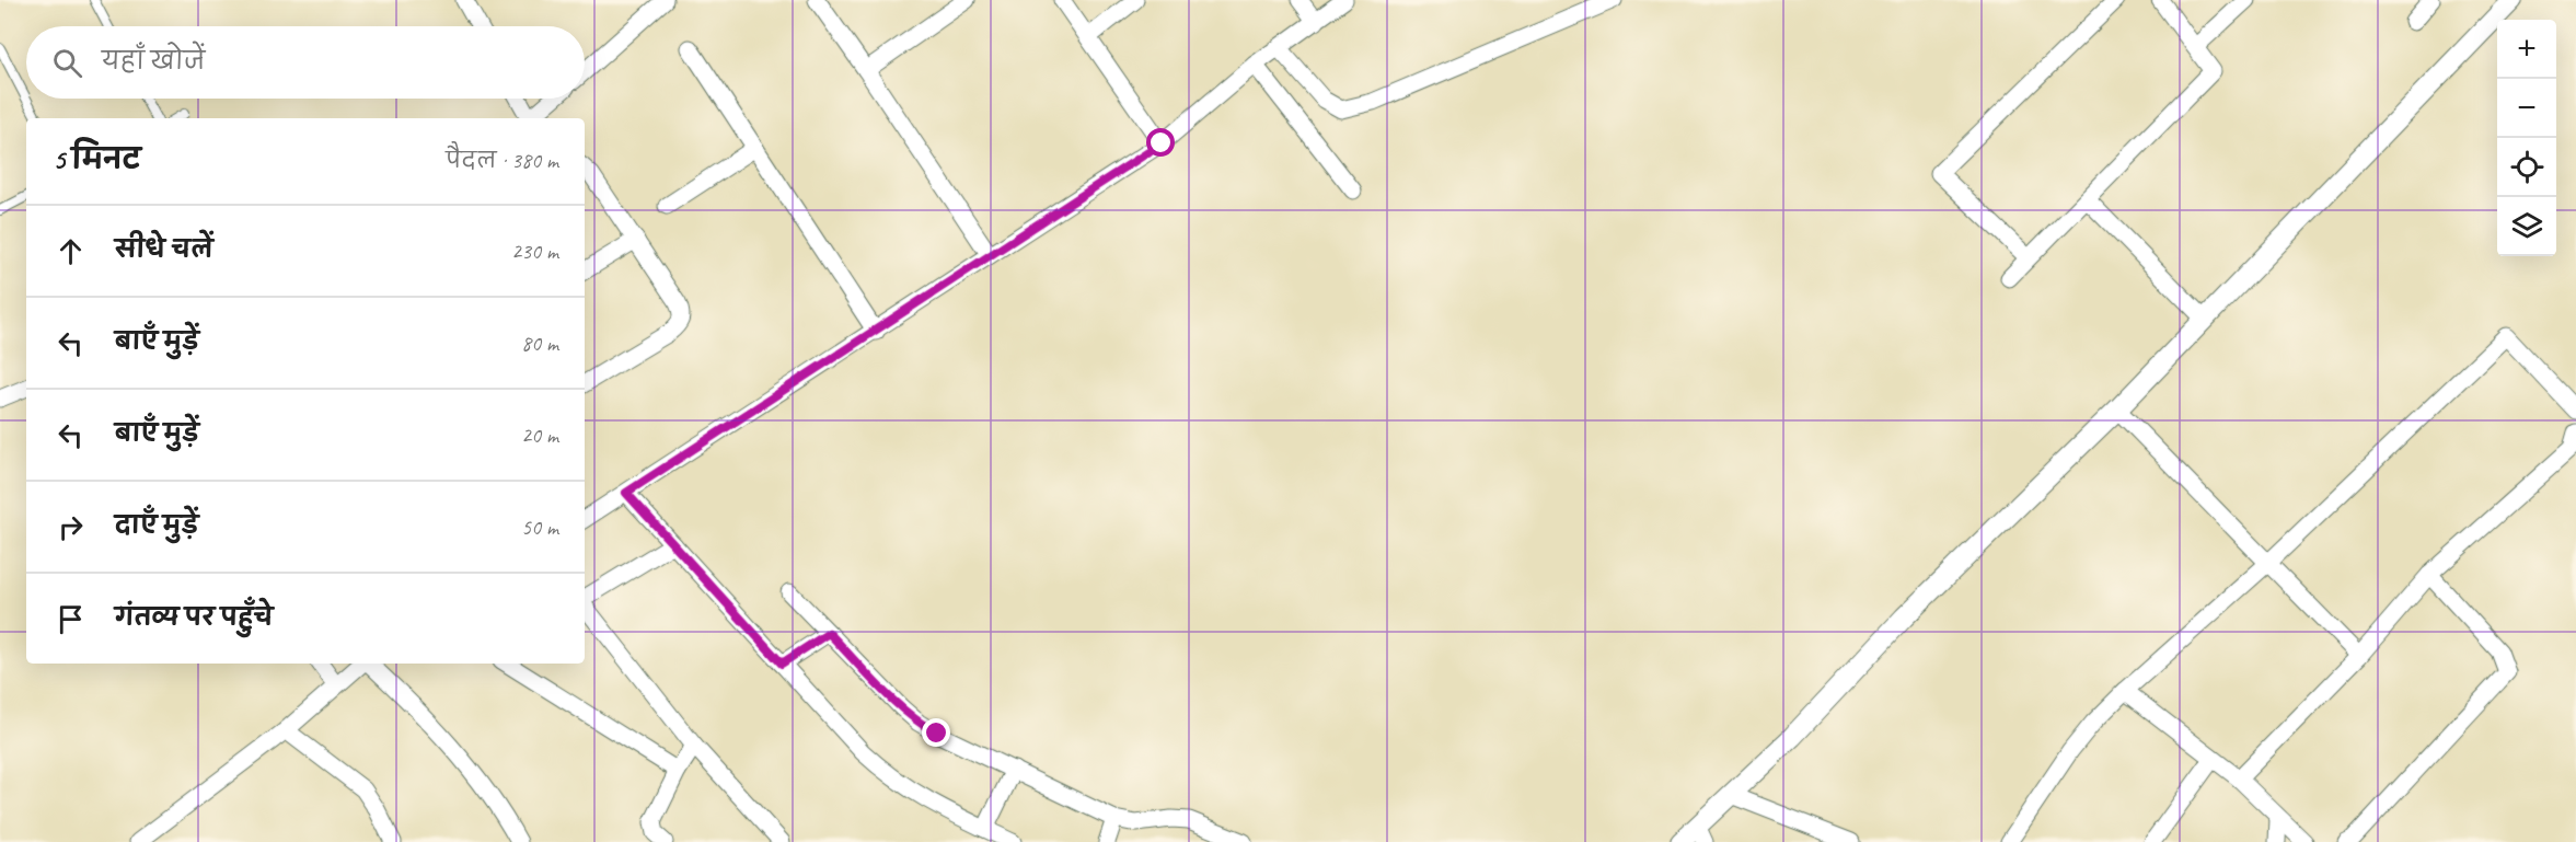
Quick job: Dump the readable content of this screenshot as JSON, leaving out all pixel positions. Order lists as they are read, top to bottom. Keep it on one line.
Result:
{"page":{"map_buttons":["+","−"],"search":"यहाँ खोजें","heading":["5 मिनट","पैदल · 380 m"],"list":[["सीधे चलें","230 m"],["बाएँ मुड़ें","80 m"],["बाएँ मुड़ें","20 m"],["दाएँ मुड़ें","50 m"],"गंतव्य पर पहुँचे"]}}
